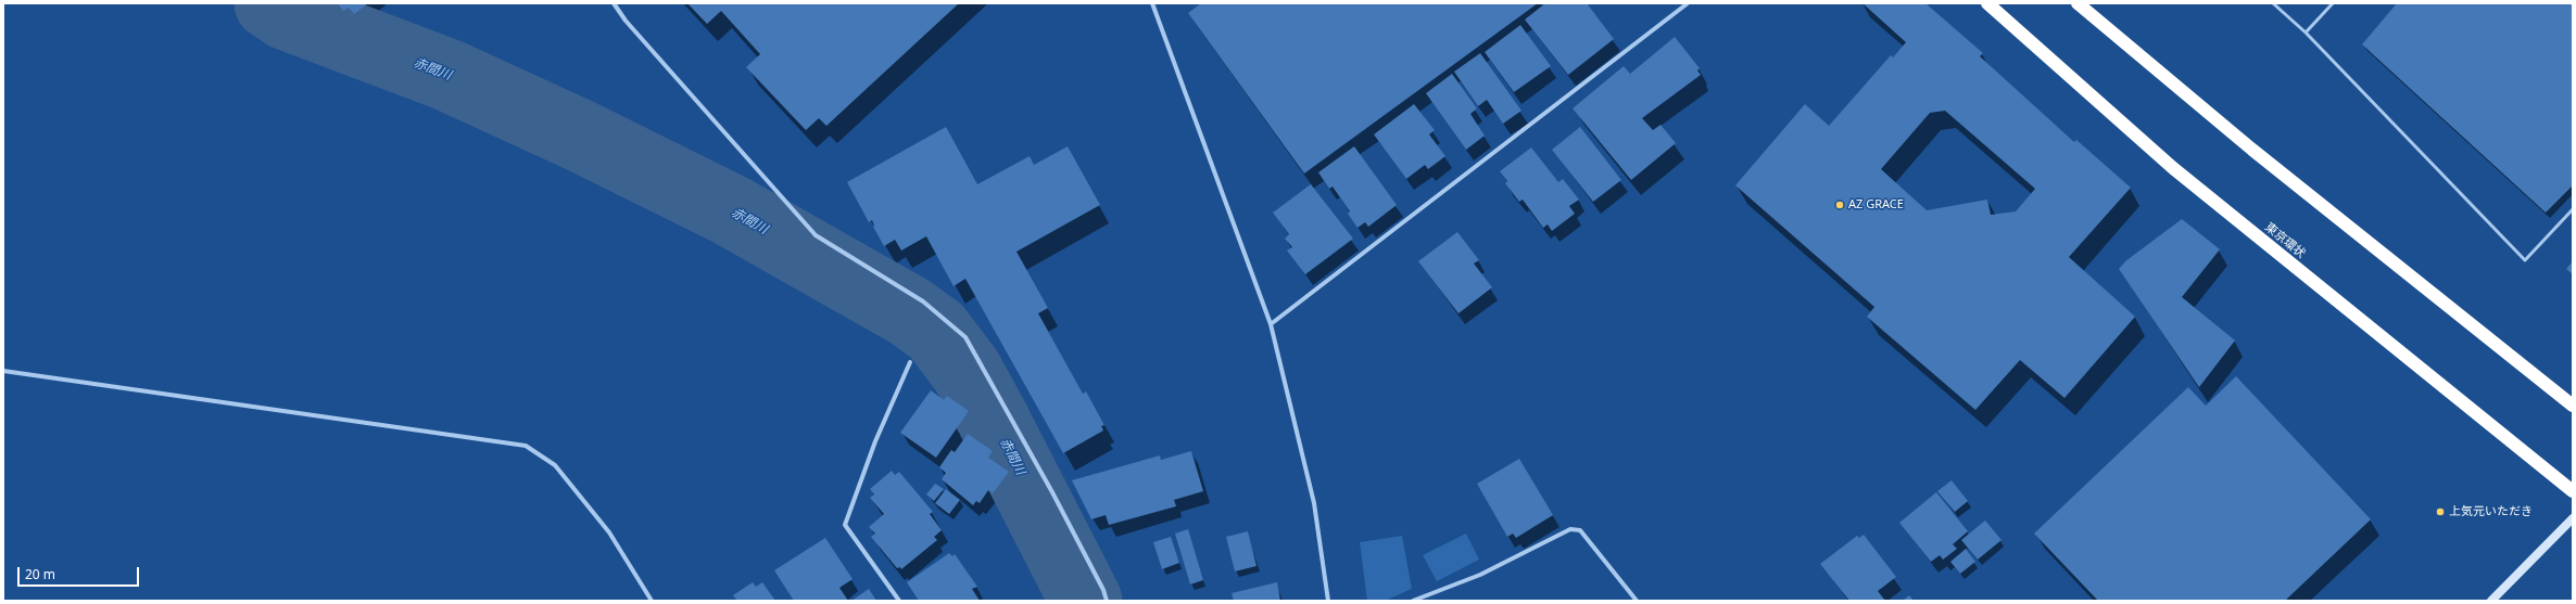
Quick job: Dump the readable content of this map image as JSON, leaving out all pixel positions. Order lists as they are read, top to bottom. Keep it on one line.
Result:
{"streets":{"highway":["東京環状"]},"water":["赤間川"],"places":["AZ GRACE","上気元いただき"],"scale_bar":"20 m"}
